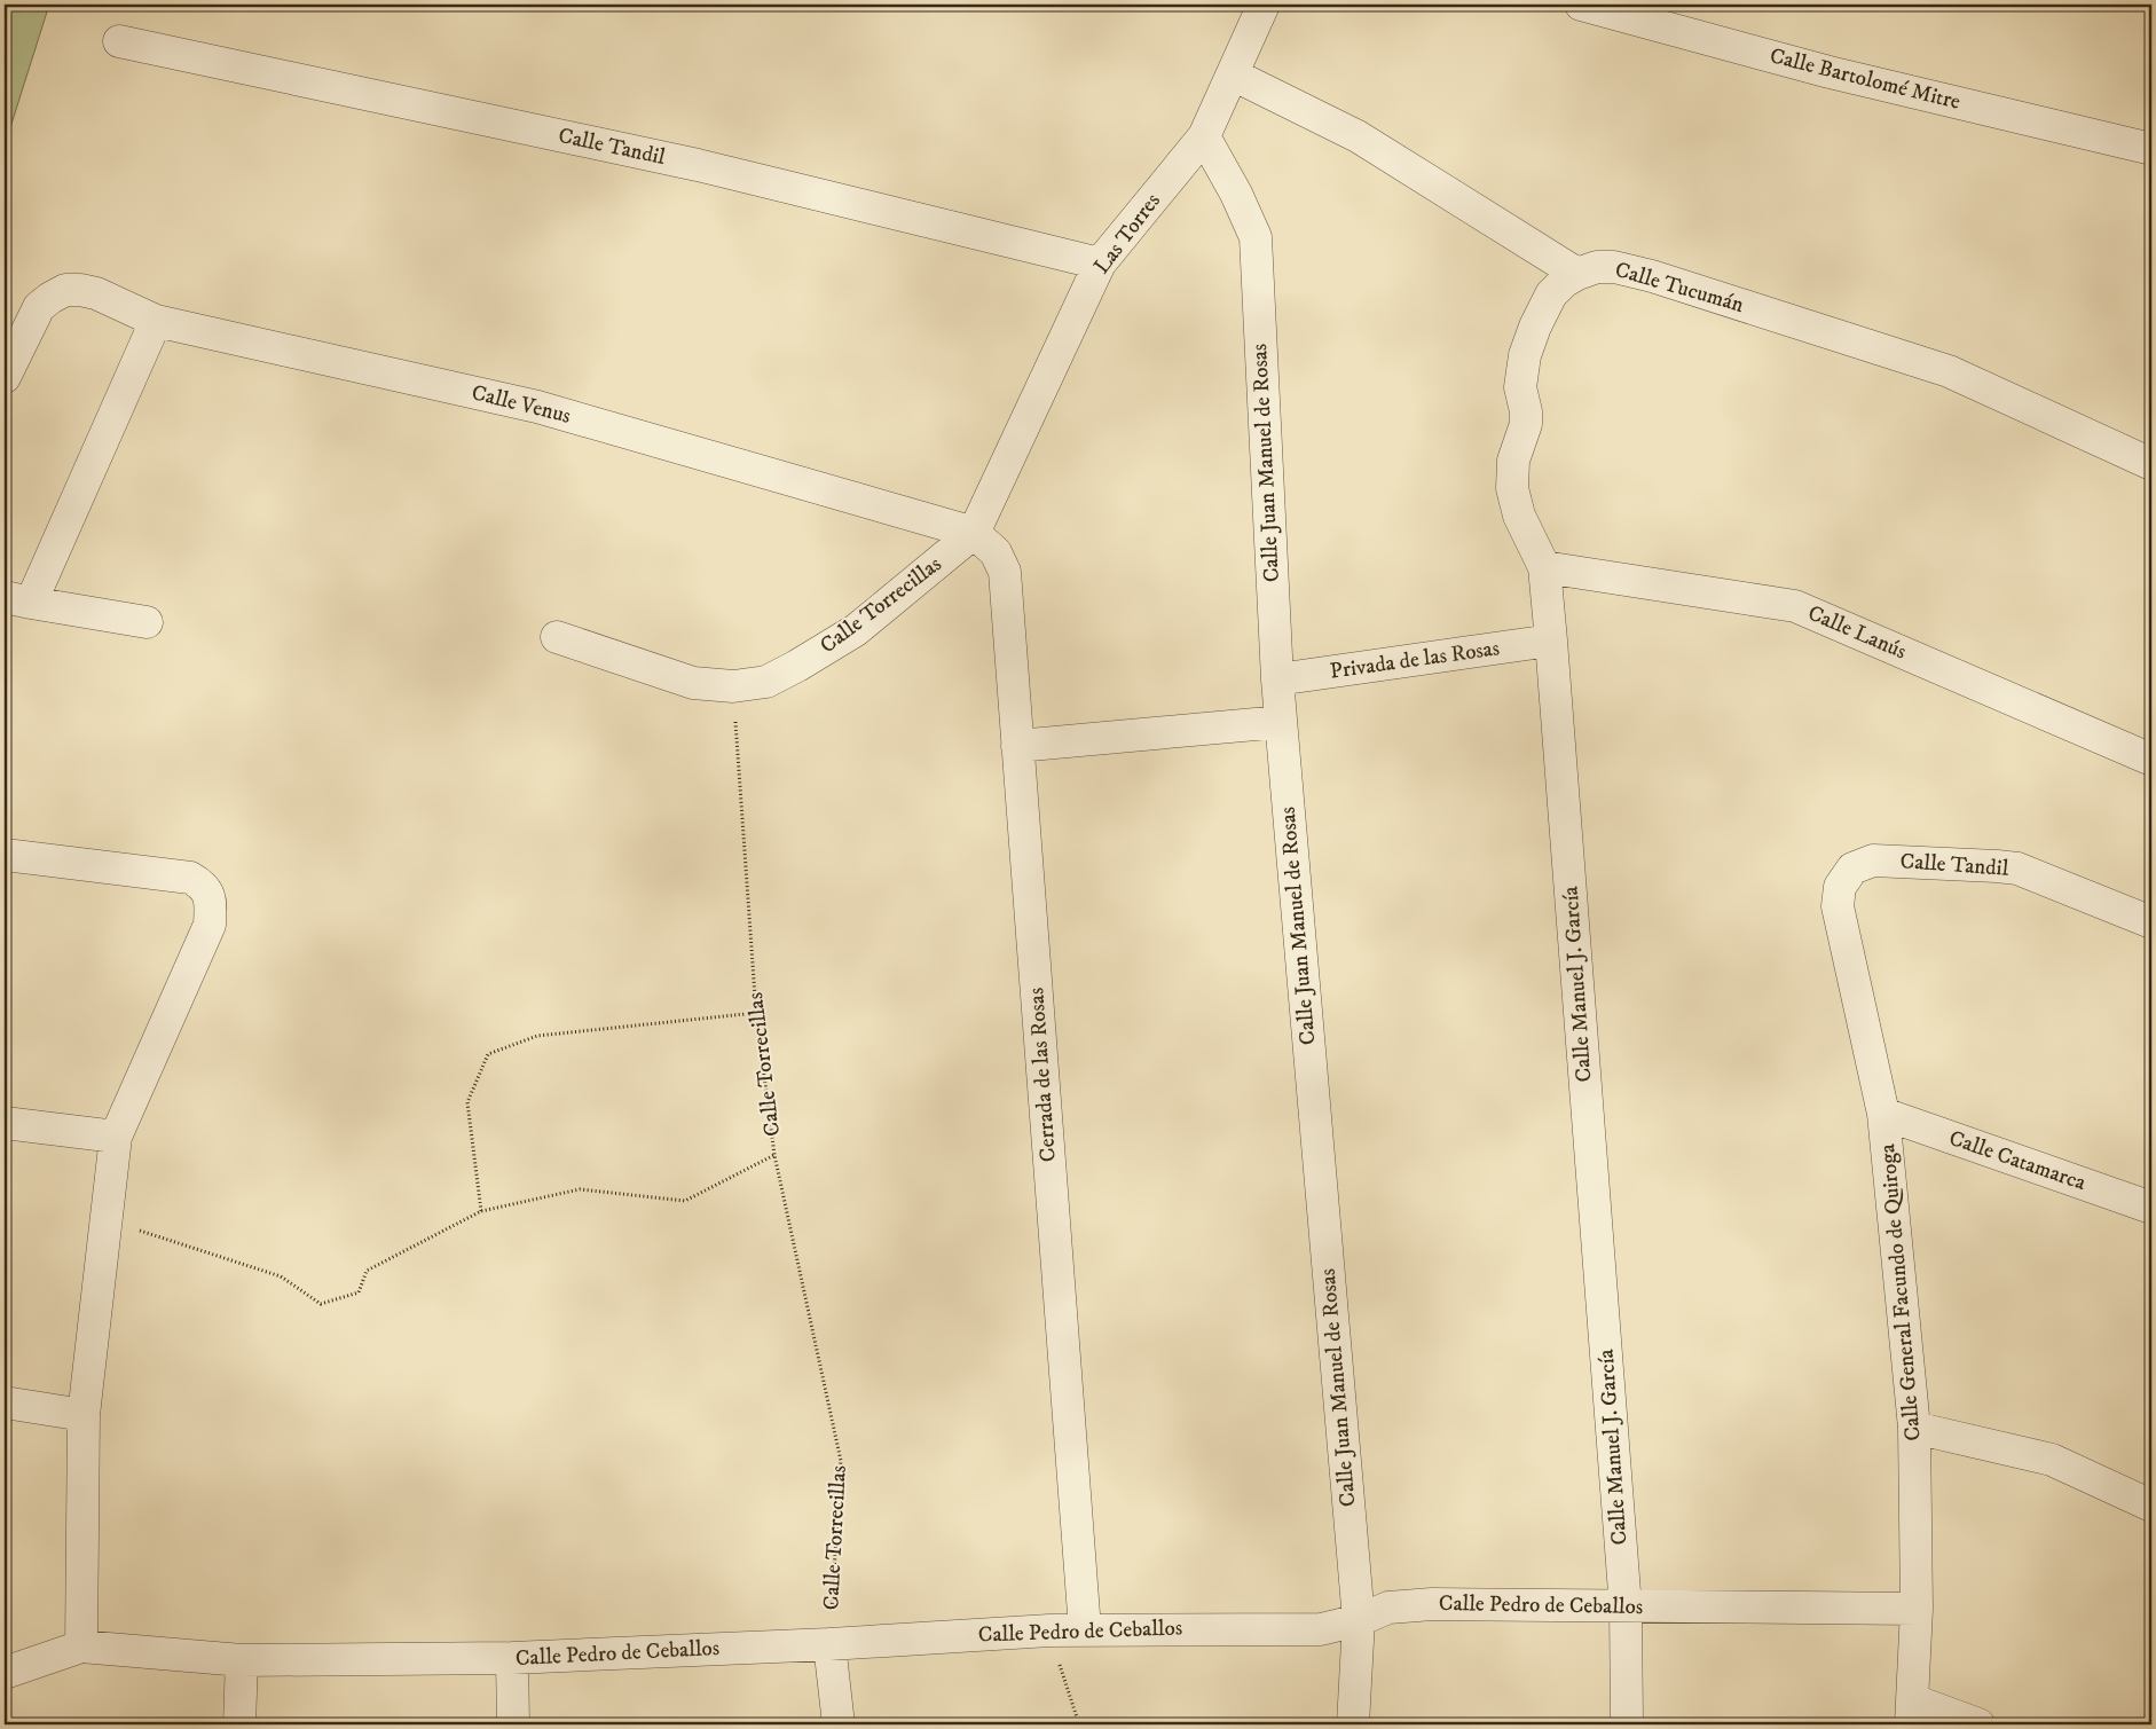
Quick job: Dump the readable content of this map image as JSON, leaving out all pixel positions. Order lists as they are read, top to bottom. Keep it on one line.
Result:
{"streets":{"street":["Calle Bartolomé Mitre","Calle Tandil","Las Torres","Calle Tucumán","Calle Venus","Calle Juan Manuel de Rosas","Calle Torrecillas","Calle Lanús","Privada de las Rosas","Calle Manuel J. García","Cerrada de las Rosas","Calle Catamarca","Calle General Facundo de Quiroga","Calle Pedro de Ceballos"]},"crossings":[["Calle Tandil","Las Torres"],["Calle Tandil","Calle General Facundo de Quiroga"],["Las Torres","Calle Venus"],["Las Torres","Calle Juan Manuel de Rosas"],["Las Torres","Calle Torrecillas"],["Las Torres","Cerrada de las Rosas"],["Calle Tucumán","Calle Manuel J. García"],["Calle Venus","Calle Torrecillas"],["Calle Venus","Cerrada de las Rosas"],["Calle Juan Manuel de Rosas","Privada de las Rosas"],["Calle Juan Manuel de Rosas","Calle Pedro de Ceballos"],["Calle Torrecillas","Cerrada de las Rosas"],["Calle Torrecillas","Calle Pedro de Ceballos"],["Calle Lanús","Calle Manuel J. García"],["Privada de las Rosas","Calle Manuel J. García"],["Calle Manuel J. García","Calle Pedro de Ceballos"],["Cerrada de las Rosas","Calle Pedro de Ceballos"],["Calle Catamarca","Calle General Facundo de Quiroga"],["Calle General Facundo de Quiroga","Calle Pedro de Ceballos"]]}
